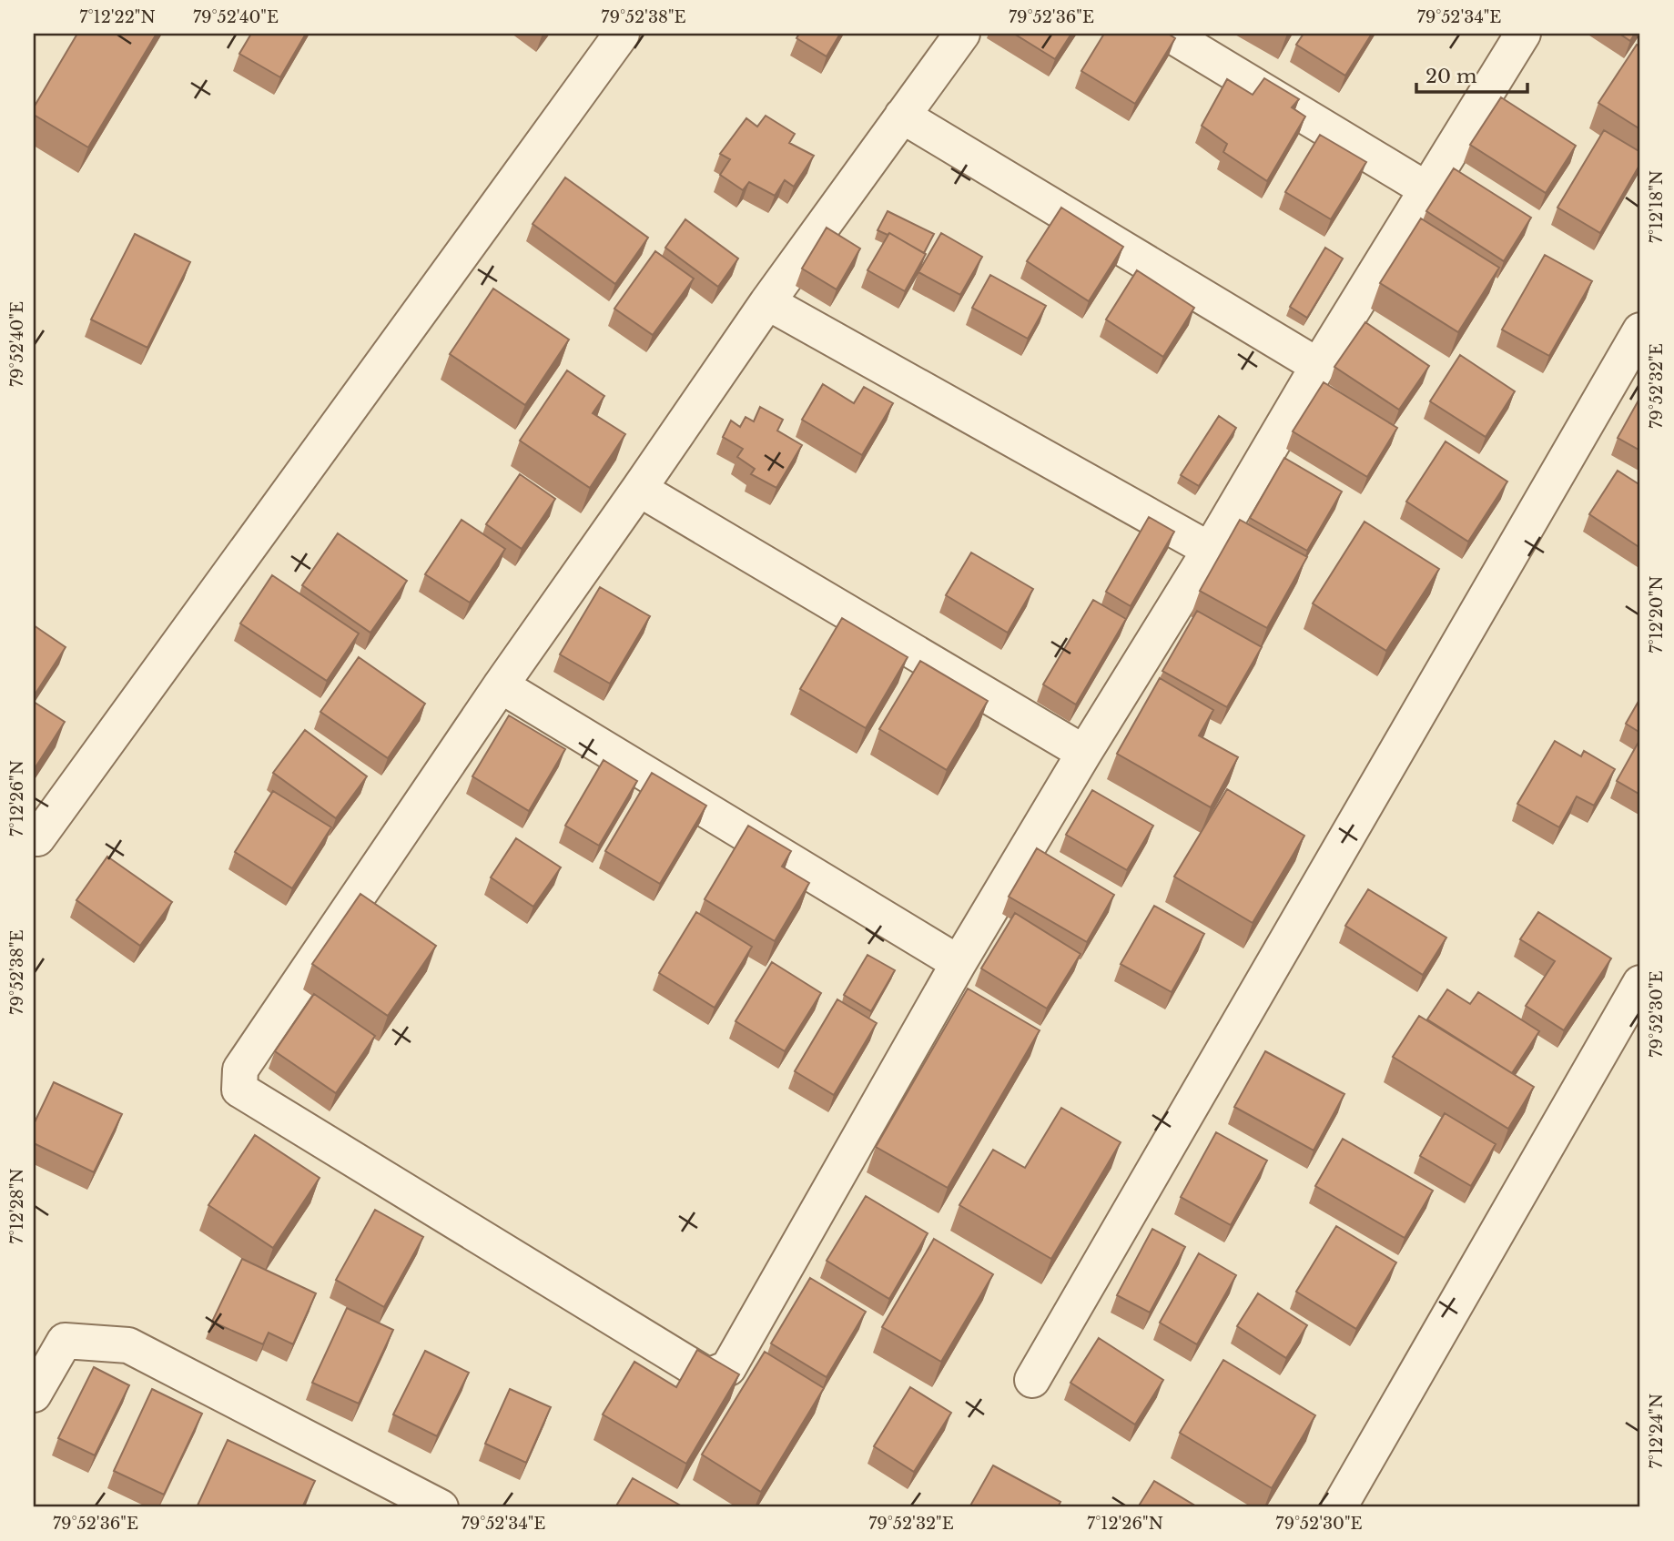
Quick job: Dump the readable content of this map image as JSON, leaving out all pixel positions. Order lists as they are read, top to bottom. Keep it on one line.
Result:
{"scale_bar":"20 m","coordinates":["7°12'22\"N","79°52'40\"E","79°52'38\"E","79°52'36\"E","79°52'34\"E","7°12'18\"N","79°52'32\"E","7°12'20\"N","7°12'26\"N","79°52'30\"E","7°12'28\"N","7°12'24\"N"]}
